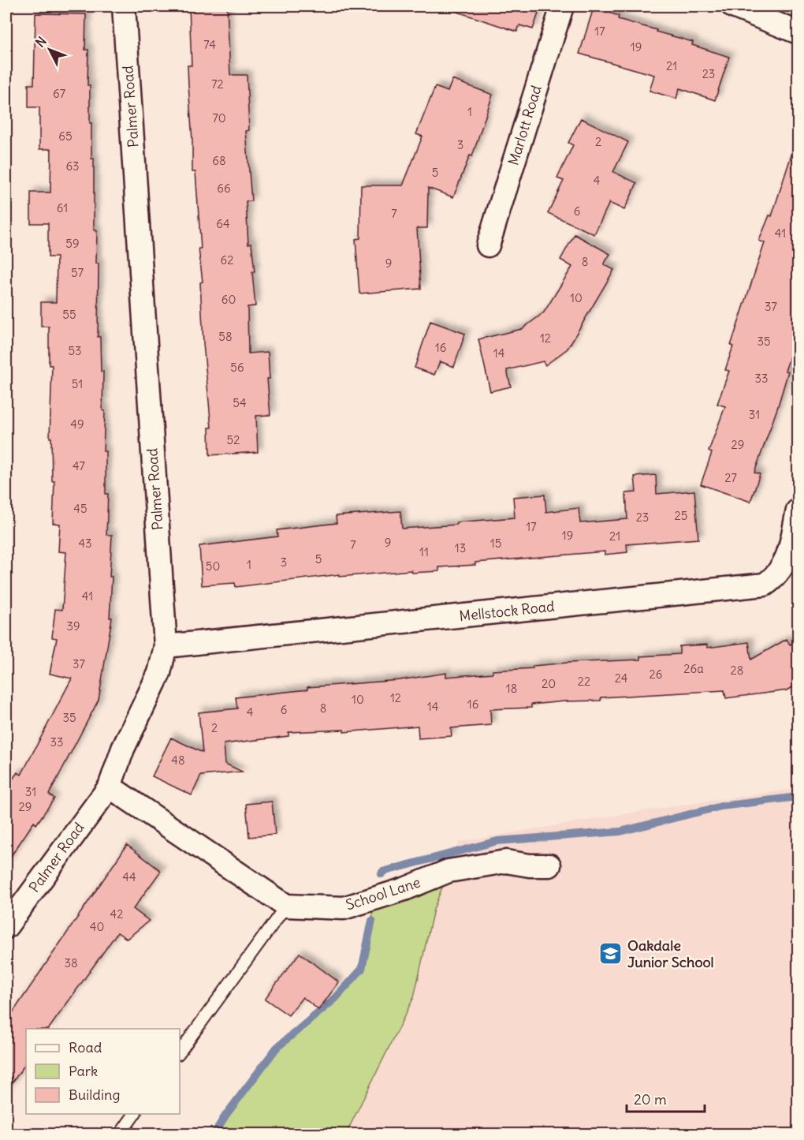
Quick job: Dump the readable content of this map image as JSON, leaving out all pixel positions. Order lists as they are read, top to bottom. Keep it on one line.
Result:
{"streets":{"street":["Palmer Road","Marlott Road","Mellstock Road","School Lane"]},"crossings":[["Palmer Road","Mellstock Road"]],"places":{"school or university":["Oakdale Junior School"]},"house_numbers":["17","74","19","21","23","72","67","1","70","65","2","3","68","63","5","4","66","61","6","7","64","41","59","62","8","9","57","10","60","37","55","58","12","35","16","53","14","56","33","51","54","31","49","52","29","47","27","45","25","23","17","19","21","9","43","15","7","13","11","5","3","1","50","41","39","37","26a","28","26","24","22","20","18","12","10","16","14","8","6","4","35","2","33","48","31","29","44","42","40","38"],"legend":["Road","Park","Building"],"scale_bar":"20 m","north":"top left"}
